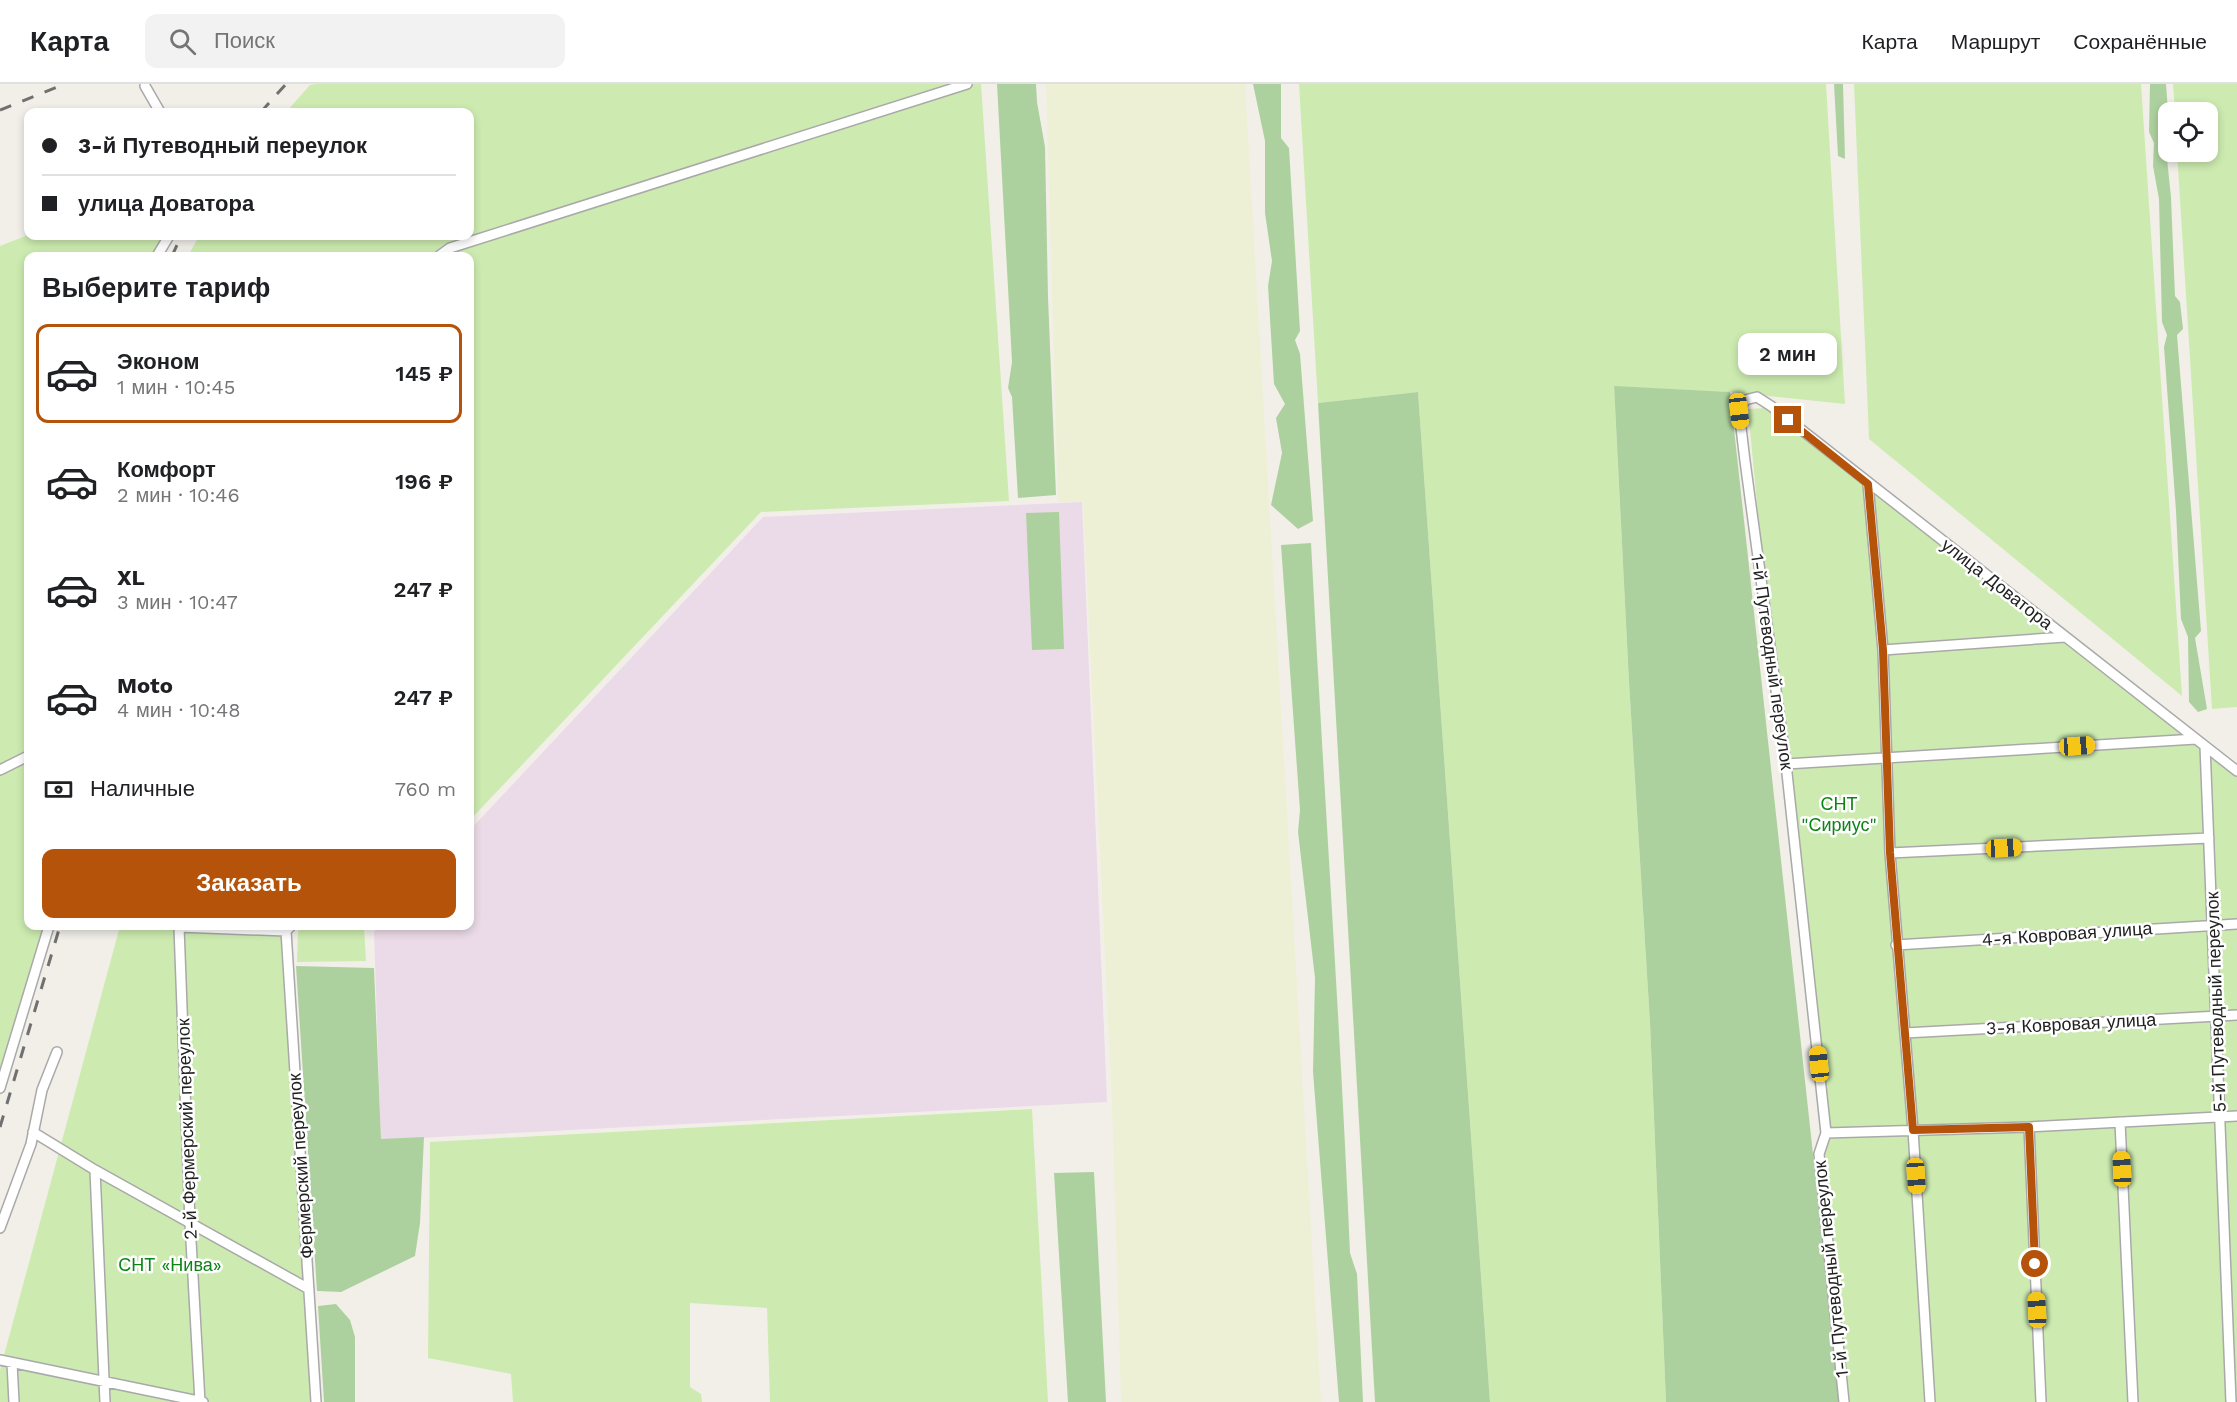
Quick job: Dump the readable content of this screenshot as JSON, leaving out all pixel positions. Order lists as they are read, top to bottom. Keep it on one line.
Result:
{"streets":{"street":["улица Доватора","1-й Путеводный переулок","4-я Ковровая улица","5-й Путеводный переулок","3-я Ковровая улица","2-й Фермерский переулок","Фермерский переулок"]},"crossings":[["улица Доватора","1-й Путеводный переулок"],["улица Доватора","5-й Путеводный переулок"],["4-я Ковровая улица","5-й Путеводный переулок"],["5-й Путеводный переулок","3-я Ковровая улица"]],"parks":["СНТ \"Сириус\"","СНТ «Нива»"],"page":{"header":"Карта","search":"Поиск","nav":["Карта","Маршрут","Сохранённые"],"banner":["3-й Путеводный переулок","улица Доватора"],"heading":"Выберите тариф","list":[{"name":"Эконом","note":"1 мин · 10:45","value":"145 ₽"},{"name":"Комфорт","note":"2 мин · 10:46","value":"196 ₽"},{"name":"XL","note":"3 мин · 10:47","value":"247 ₽"},{"name":"Moto","note":"4 мин · 10:48","value":"247 ₽"}],"bubble":"2 мин","pay":["Наличные","760 m"],"buttons":"Заказать"}}
